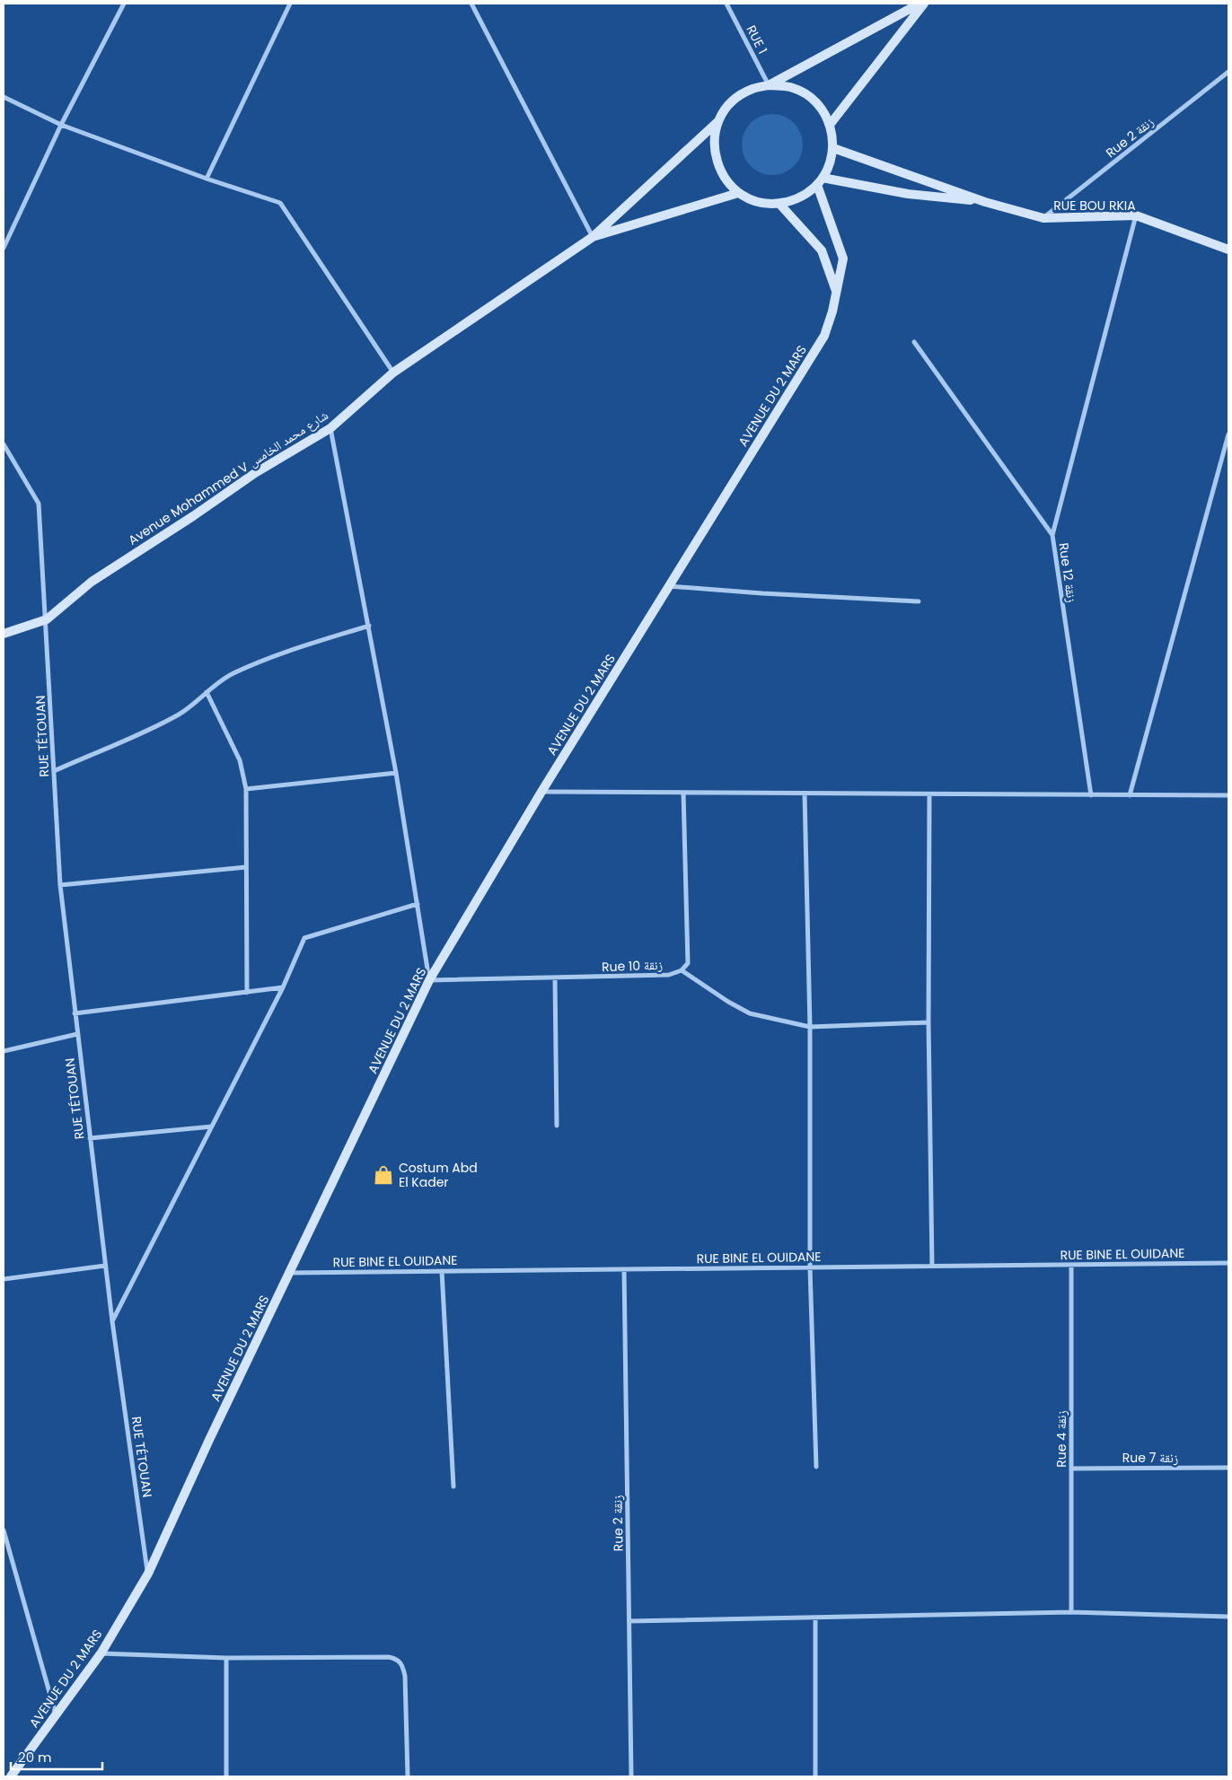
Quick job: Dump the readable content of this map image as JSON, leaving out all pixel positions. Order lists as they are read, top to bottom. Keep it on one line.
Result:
{"streets":{"street":["RUE 1","Rue 2 زنقة","RUE BOU RKIA","AVENUE DU 2 MARS","Avenue Mohammed V شارع محمد الخامس","Rue 12 زنقة","RUE TÉTOUAN","Rue 10 زنقة","RUE BINE EL OUIDANE","Rue 4 زنقة","Rue 7 زنقة"]},"crossings":[["RUE 1","RUE BOU RKIA"],["RUE 1","AVENUE DU 2 MARS"],["Rue 2 زنقة","RUE BOU RKIA"],["Rue 2 زنقة","RUE BINE EL OUIDANE"],["RUE BOU RKIA","AVENUE DU 2 MARS"],["AVENUE DU 2 MARS","RUE TÉTOUAN"],["AVENUE DU 2 MARS","Rue 10 زنقة"],["AVENUE DU 2 MARS","RUE BINE EL OUIDANE"],["Avenue Mohammed V شارع محمد الخامس","RUE TÉTOUAN"],["RUE BINE EL OUIDANE","Rue 4 زنقة"],["Rue 4 زنقة","Rue 7 زنقة"]],"places":{"shop":["Costum Abd El Kader"]},"scale_bar":"20 m"}
